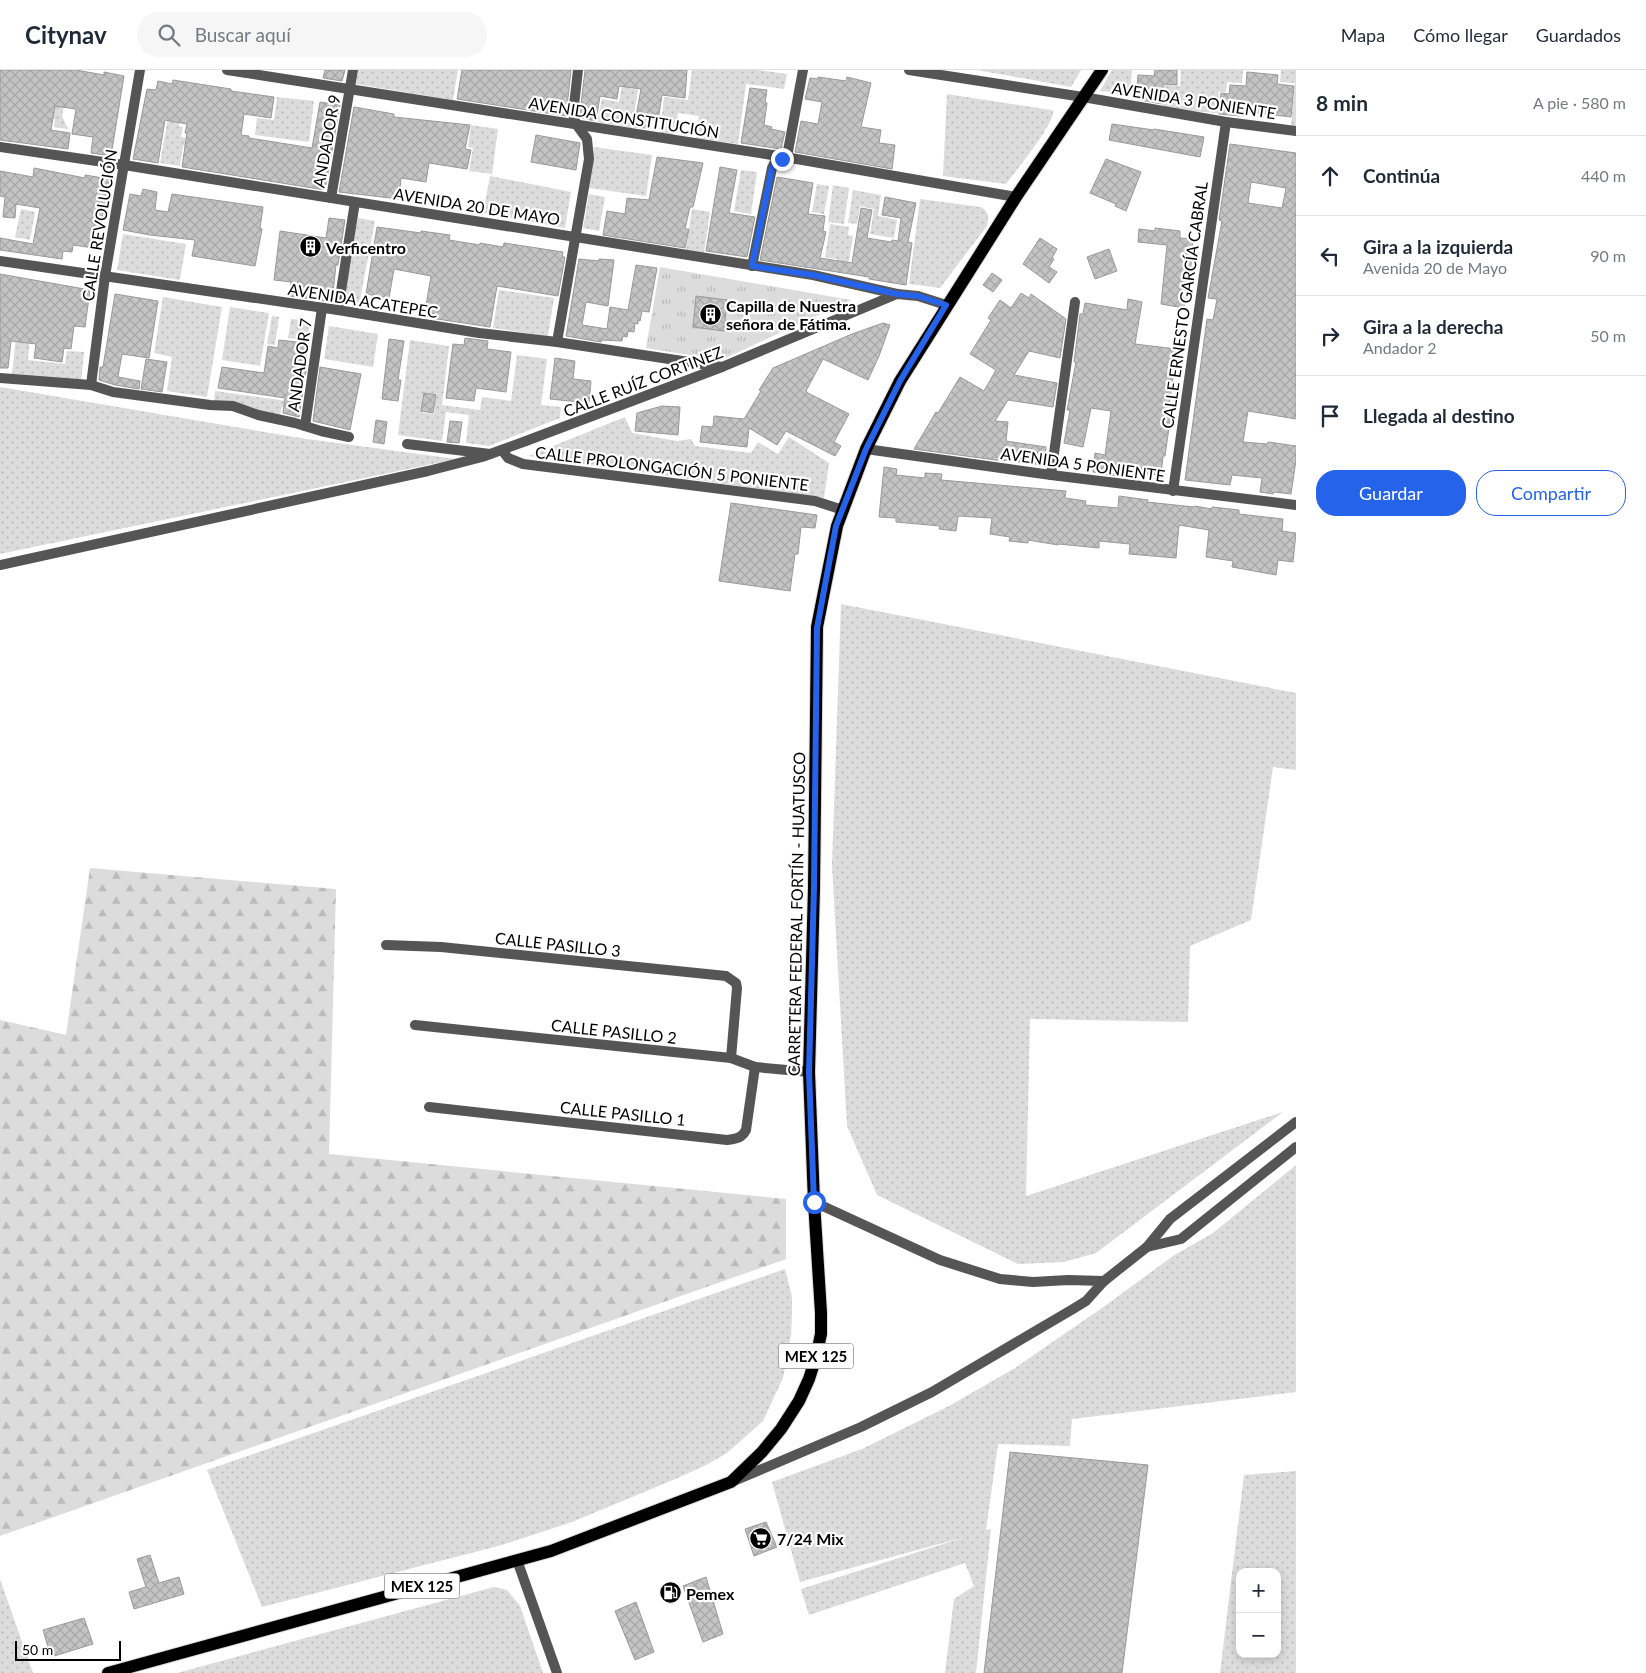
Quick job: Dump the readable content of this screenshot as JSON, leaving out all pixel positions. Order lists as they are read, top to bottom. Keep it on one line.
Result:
{"streets":{"main road":["CARRETERA FEDERAL FORTÍN - HUATUSCO","MEX 125"],"street":["AVENIDA 3 PONIENTE","AVENIDA CONSTITUCIÓN","ANDADOR 9","AVENIDA 20 DE MAYO","CALLE REVOLUCIÓN","AVENIDA ACATEPEC","CALLE ERNESTO GARCÍA CABRAL","ANDADOR 7","CALLE RUÍZ CORTINEZ","AVENIDA 5 PONIENTE","CALLE PROLONGACIÓN 5 PONIENTE","CALLE PASILLO 3","CALLE PASILLO 2","CALLE PASILLO 1"]},"crossings":[["AVENIDA 3 PONIENTE","CALLE ERNESTO GARCÍA CABRAL"],["AVENIDA 3 PONIENTE","CARRETERA FEDERAL FORTÍN - HUATUSCO"],["AVENIDA CONSTITUCIÓN","ANDADOR 9"],["AVENIDA CONSTITUCIÓN","CARRETERA FEDERAL FORTÍN - HUATUSCO"],["ANDADOR 9","AVENIDA 20 DE MAYO"],["AVENIDA 20 DE MAYO","CALLE REVOLUCIÓN"],["AVENIDA 20 DE MAYO","CALLE RUÍZ CORTINEZ"],["AVENIDA 20 DE MAYO","CARRETERA FEDERAL FORTÍN - HUATUSCO"],["CALLE REVOLUCIÓN","AVENIDA ACATEPEC"],["AVENIDA ACATEPEC","ANDADOR 7"],["AVENIDA ACATEPEC","CALLE RUÍZ CORTINEZ"],["CALLE ERNESTO GARCÍA CABRAL","AVENIDA 5 PONIENTE"],["CALLE RUÍZ CORTINEZ","CALLE PROLONGACIÓN 5 PONIENTE"],["AVENIDA 5 PONIENTE","CARRETERA FEDERAL FORTÍN - HUATUSCO"],["CALLE PROLONGACIÓN 5 PONIENTE","CARRETERA FEDERAL FORTÍN - HUATUSCO"],["CARRETERA FEDERAL FORTÍN - HUATUSCO","CALLE PASILLO 2"],["CALLE PASILLO 3","CALLE PASILLO 2"],["CALLE PASILLO 2","CALLE PASILLO 1"]],"places":{"building":["Verficentro","Capilla de Nuestra señora de Fátima."],"supermarket":["7/24 Mix"],"fuel station":["Pemex"]},"scale_bar":"50 m","page":{"header":"Citynav","search":"Buscar aquí","nav":["Mapa","Cómo llegar","Guardados"],"heading":["8 min","A pie · 580 m"],"list":[["Continúa","440 m"],["Gira a la izquierda","Avenida 20 de Mayo","90 m"],["Gira a la derecha","Andador 2","50 m"],"Llegada al destino"],"buttons":["Guardar","Compartir"],"map_buttons":["+","−"],"scale":"50 m"}}
